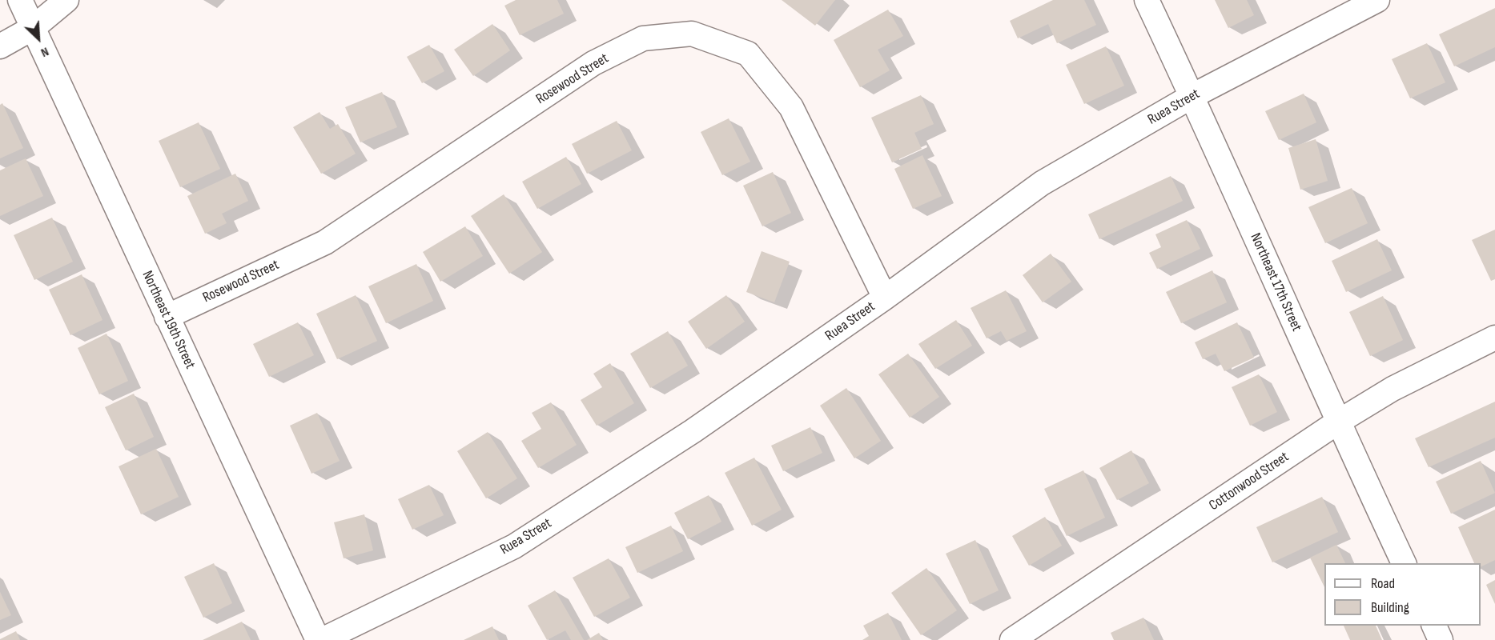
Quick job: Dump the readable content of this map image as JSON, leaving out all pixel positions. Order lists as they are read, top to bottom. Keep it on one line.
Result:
{"streets":{"street":["Rosewood Street","Ruea Street","Northeast 17th Street","Northeast 19th Street","Cottonwood Street"]},"crossings":[["Rosewood Street","Ruea Street"],["Rosewood Street","Northeast 19th Street"],["Ruea Street","Northeast 17th Street"],["Northeast 17th Street","Cottonwood Street"]],"legend":["Road","Building"],"north":"bottom right"}
